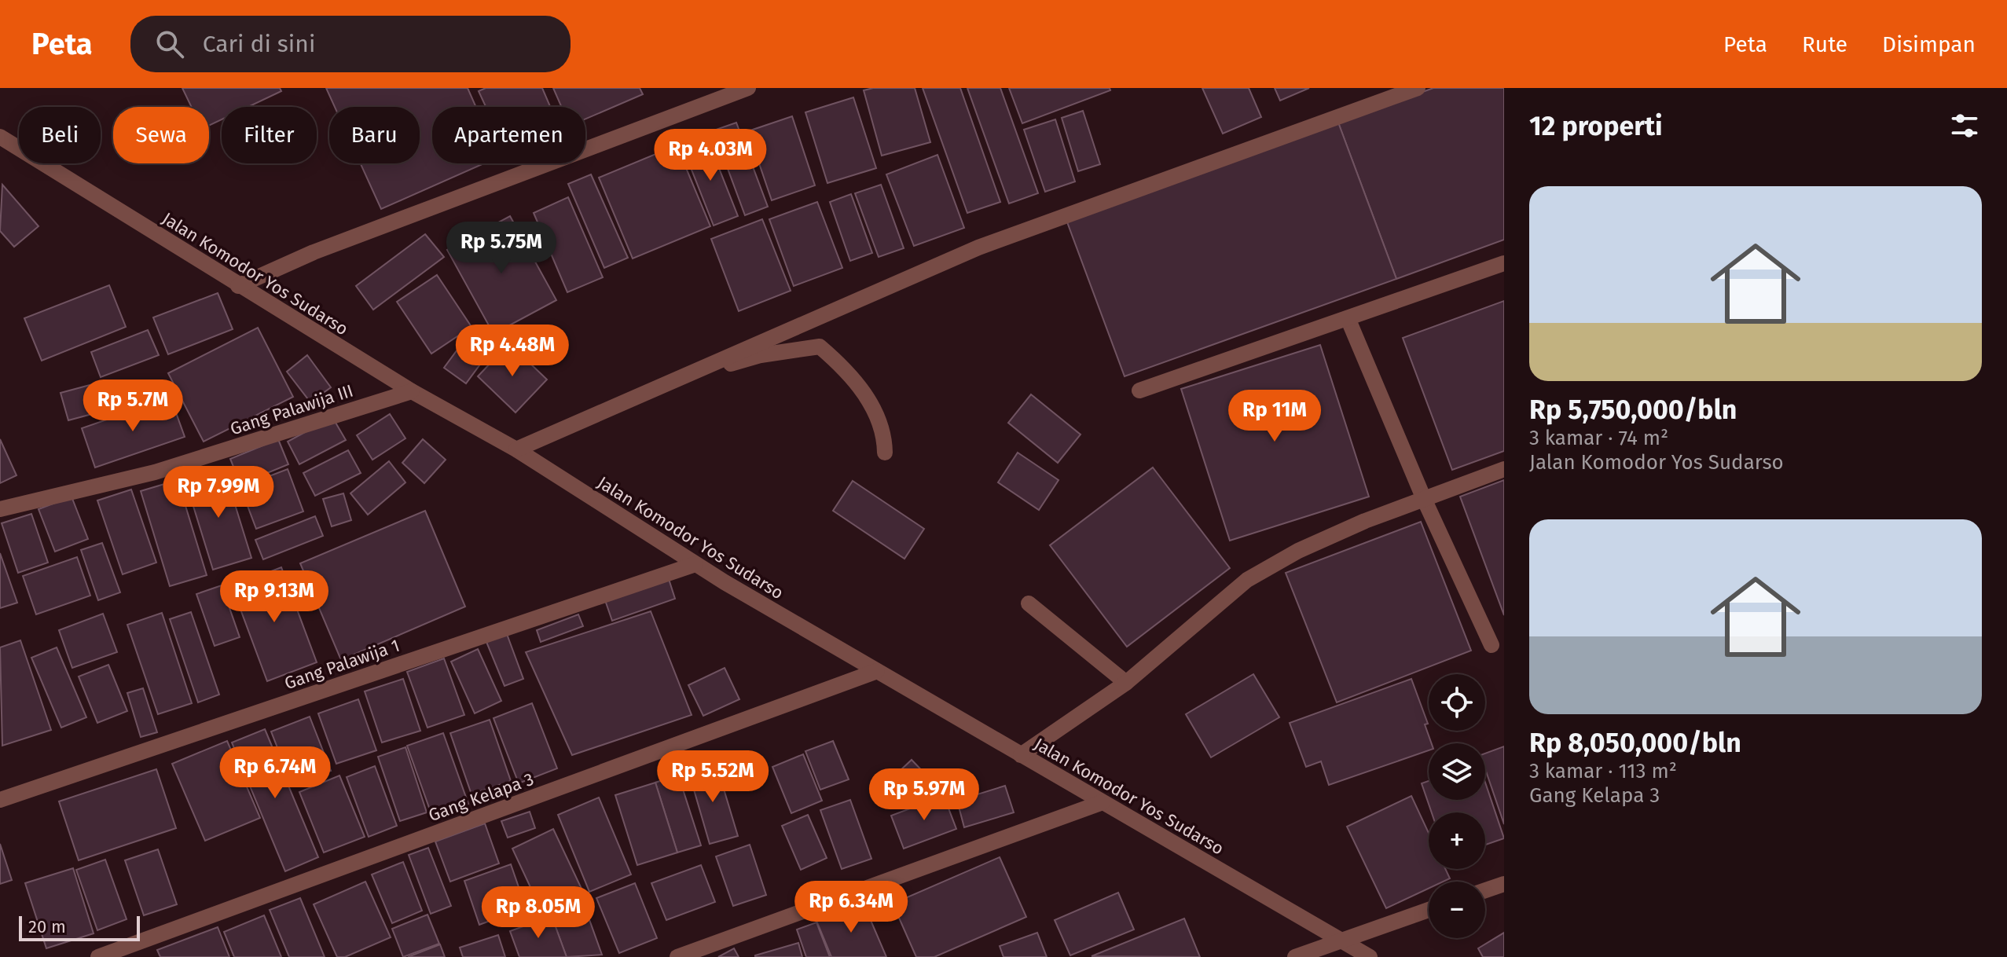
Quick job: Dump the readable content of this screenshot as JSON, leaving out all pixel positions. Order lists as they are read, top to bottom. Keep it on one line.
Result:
{"streets":{"street":["Jalan Komodor Yos Sudarso","Gang Palawija III","Gang Palawija 1","Gang Kelapa 3"]},"crossings":[["Jalan Komodor Yos Sudarso","Gang Palawija III"],["Jalan Komodor Yos Sudarso","Gang Palawija 1"],["Jalan Komodor Yos Sudarso","Gang Kelapa 3"]],"scale_bar":"20 m","page":{"header":"Peta","search":"Cari di sini","nav":["Peta","Rute","Disimpan"],"heading":"12 properti","chip":["Beli","Sewa","Filter","Baru","Apartemen"],"price":["Rp 4.03M","Rp 5.75M","Rp 4.48M","Rp 5.7M","Rp 11M","Rp 7.99M","Rp 9.13M","Rp 6.74M","Rp 5.52M","Rp 5.97M","Rp 6.34M","Rp 8.05M"],"list":[{"name":"Rp 5,750,000/bln","note":"3 kamar · 74 m² · Jalan Komodor Yos Sudarso"},{"name":"Rp 8,050,000/bln","note":"3 kamar · 113 m² · Gang Kelapa 3"}],"map_buttons":["+","−"],"scale":"20 m"}}
